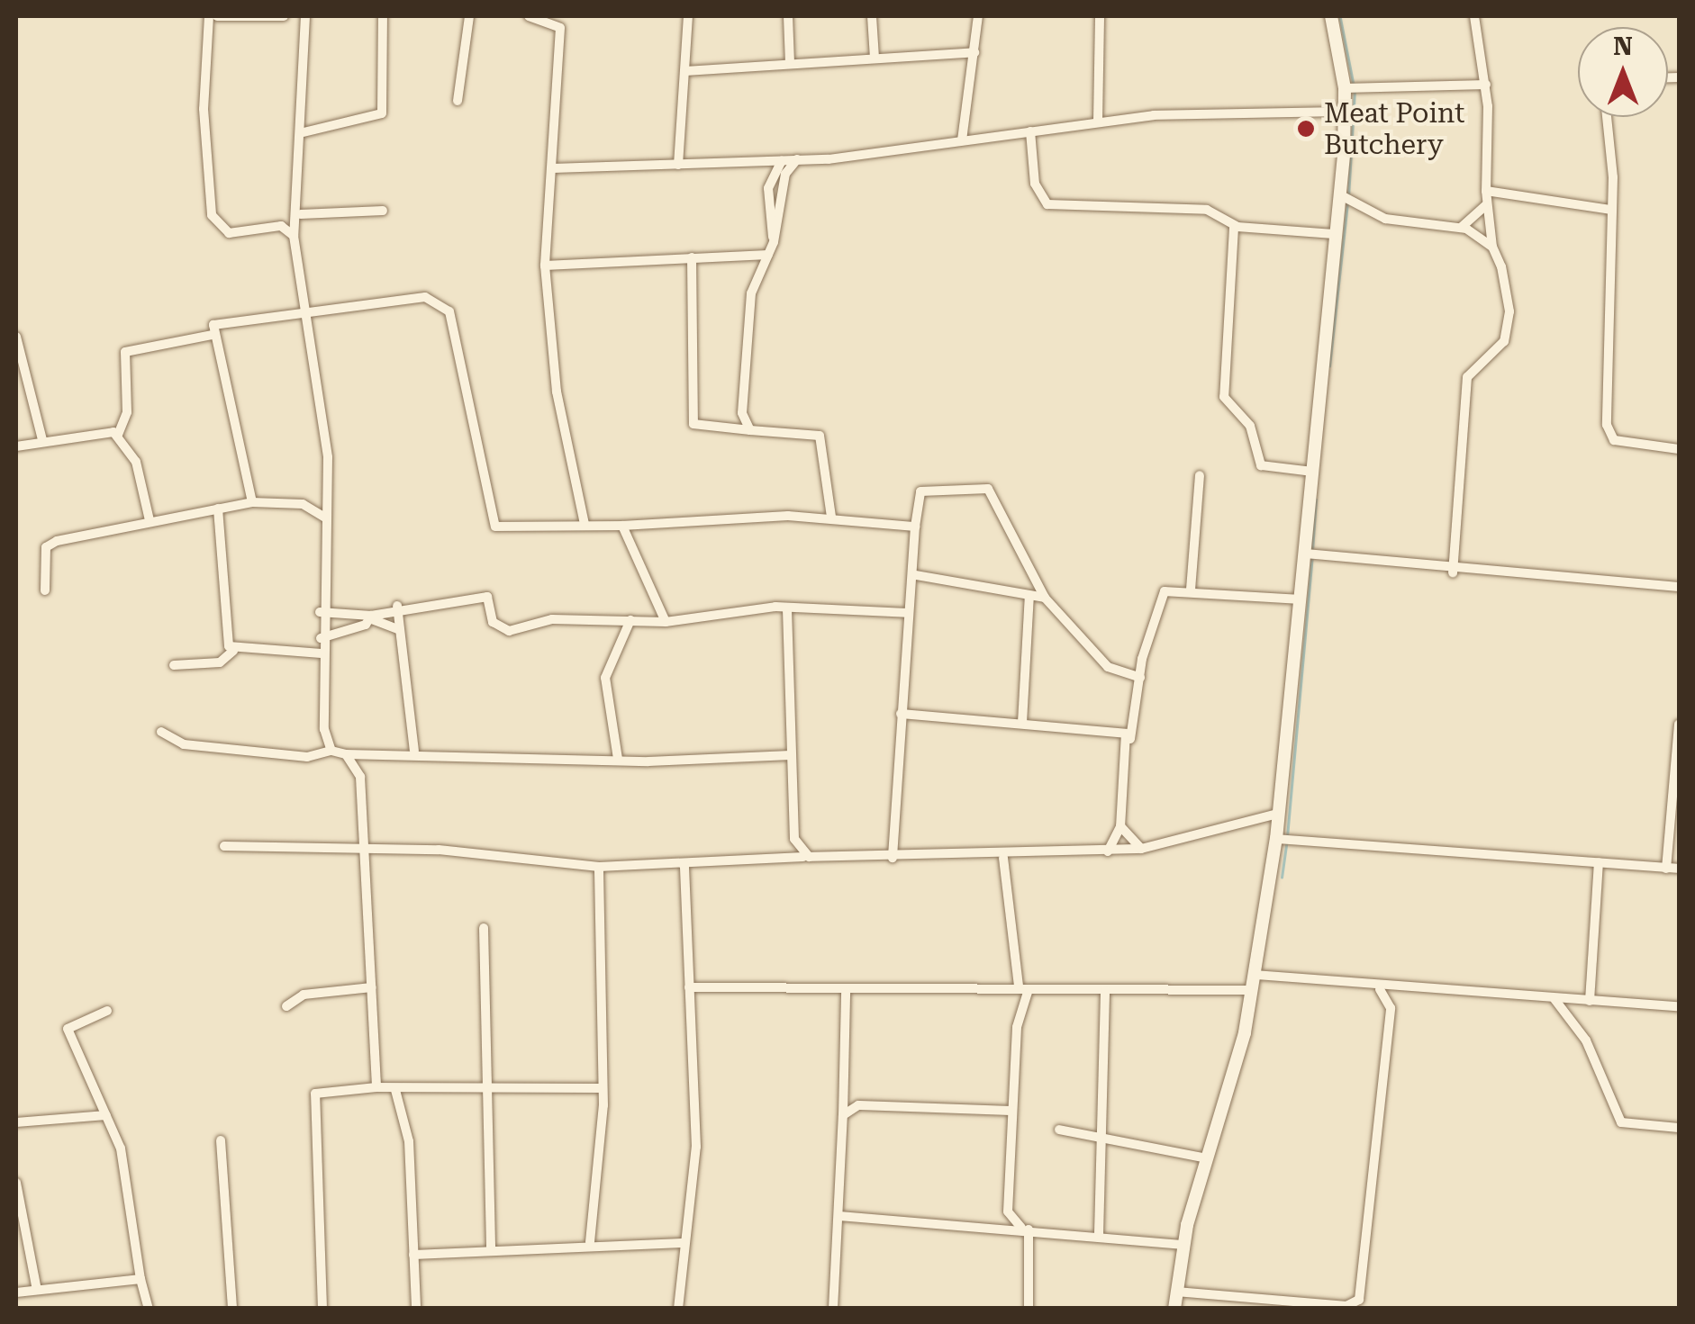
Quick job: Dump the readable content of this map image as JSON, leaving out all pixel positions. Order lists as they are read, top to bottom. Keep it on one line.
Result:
{"places":["Meat Point Butchery"],"north":"top"}
